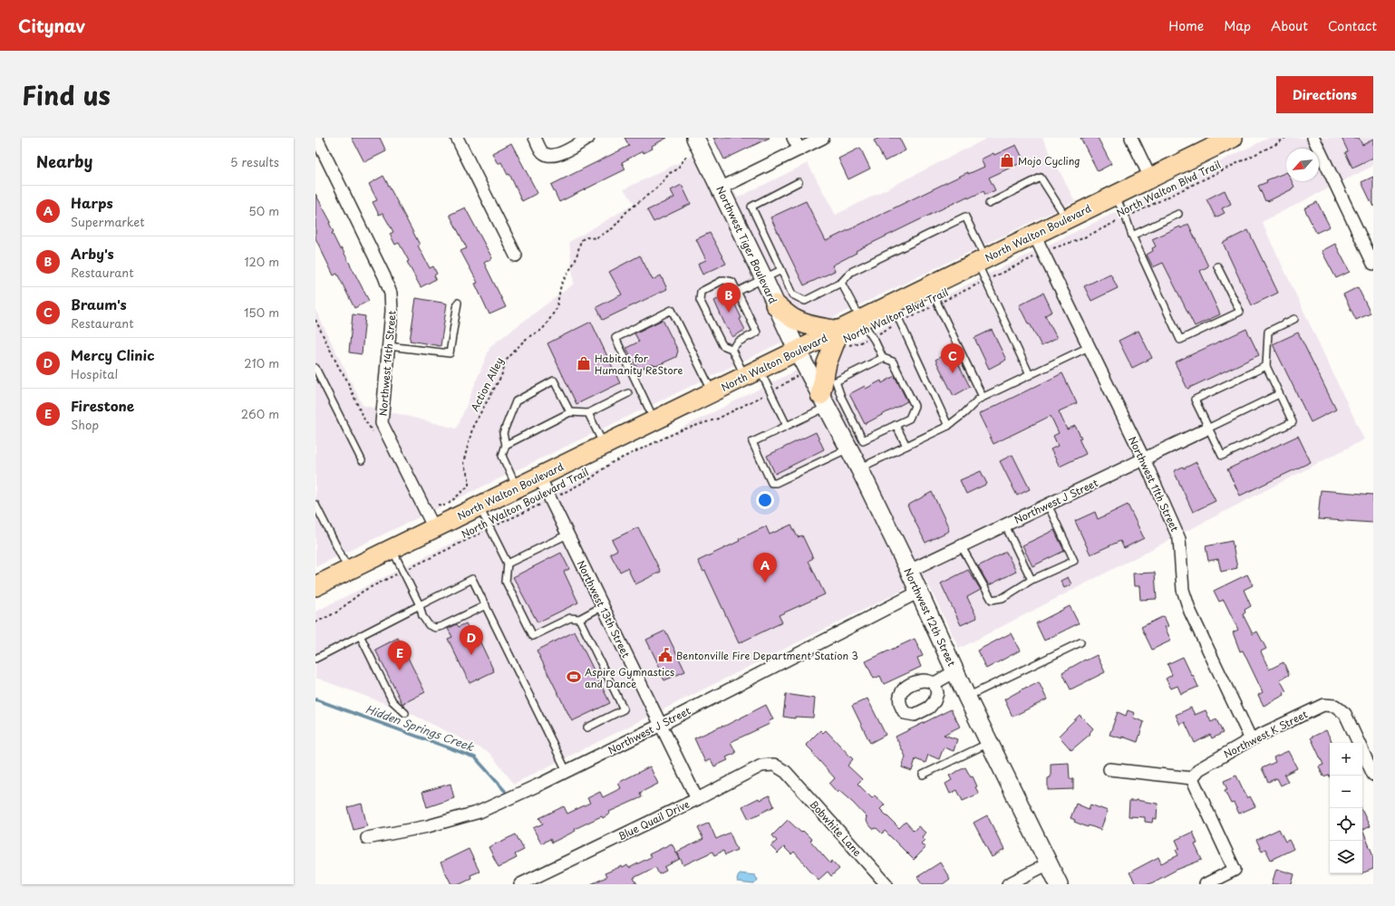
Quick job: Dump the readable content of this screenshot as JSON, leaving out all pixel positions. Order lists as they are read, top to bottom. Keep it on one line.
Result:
{"streets":{"main road":["North Walton Boulevard"],"street":["Northwest Tiger Boulevard","Northwest 14th Street","Northwest 11th Street","Northwest J Street","Northwest 13th Street","Northwest 12th Street","Northwest K Street","Blue Quail Drive","Bobwhite Lane"],"path":["North Walton Blvd Trail","Action Alley","North Walton Boulevard Trail"]},"crossings":[["North Walton Blvd Trail","North Walton Boulevard"],["North Walton Boulevard","Northwest Tiger Boulevard"],["North Walton Boulevard","Northwest 14th Street"],["North Walton Boulevard","Northwest 11th Street"],["North Walton Boulevard","Northwest 13th Street"],["North Walton Boulevard","Northwest 12th Street"],["Northwest Tiger Boulevard","Northwest 12th Street"],["Northwest 11th Street","Northwest J Street"],["Northwest 11th Street","Northwest K Street"],["Northwest J Street","Northwest 13th Street"],["Northwest J Street","Northwest 12th Street"],["North Walton Boulevard Trail","Northwest 13th Street"],["Northwest 13th Street","Blue Quail Drive"],["Blue Quail Drive","Bobwhite Lane"]],"water":["Hidden Springs Creek"],"places":{"shop":["Mojo Cycling","Habitat for Humanity ReStore"],"public building":["Bentonville Fire Department Station 3"],"sports":["Aspire Gymnastics and Dance"]},"north":"bottom left","page":{"header":"Citynav","nav":["Home","Map","About","Contact"],"title":"Find us","buttons":"Directions","heading":["Nearby","5 results"],"list":[{"mark":"A","name":"Harps","note":"Supermarket","value":"50 m"},{"mark":"B","name":"Arby's","note":"Restaurant","value":"120 m"},{"mark":"C","name":"Braum's","note":"Restaurant","value":"150 m"},{"mark":"D","name":"Mercy Clinic","note":"Hospital","value":"210 m"},{"mark":"E","name":"Firestone","note":"Shop","value":"260 m"}],"pins":["B","C","A","D","E"],"map_buttons":["+","−"]}}
